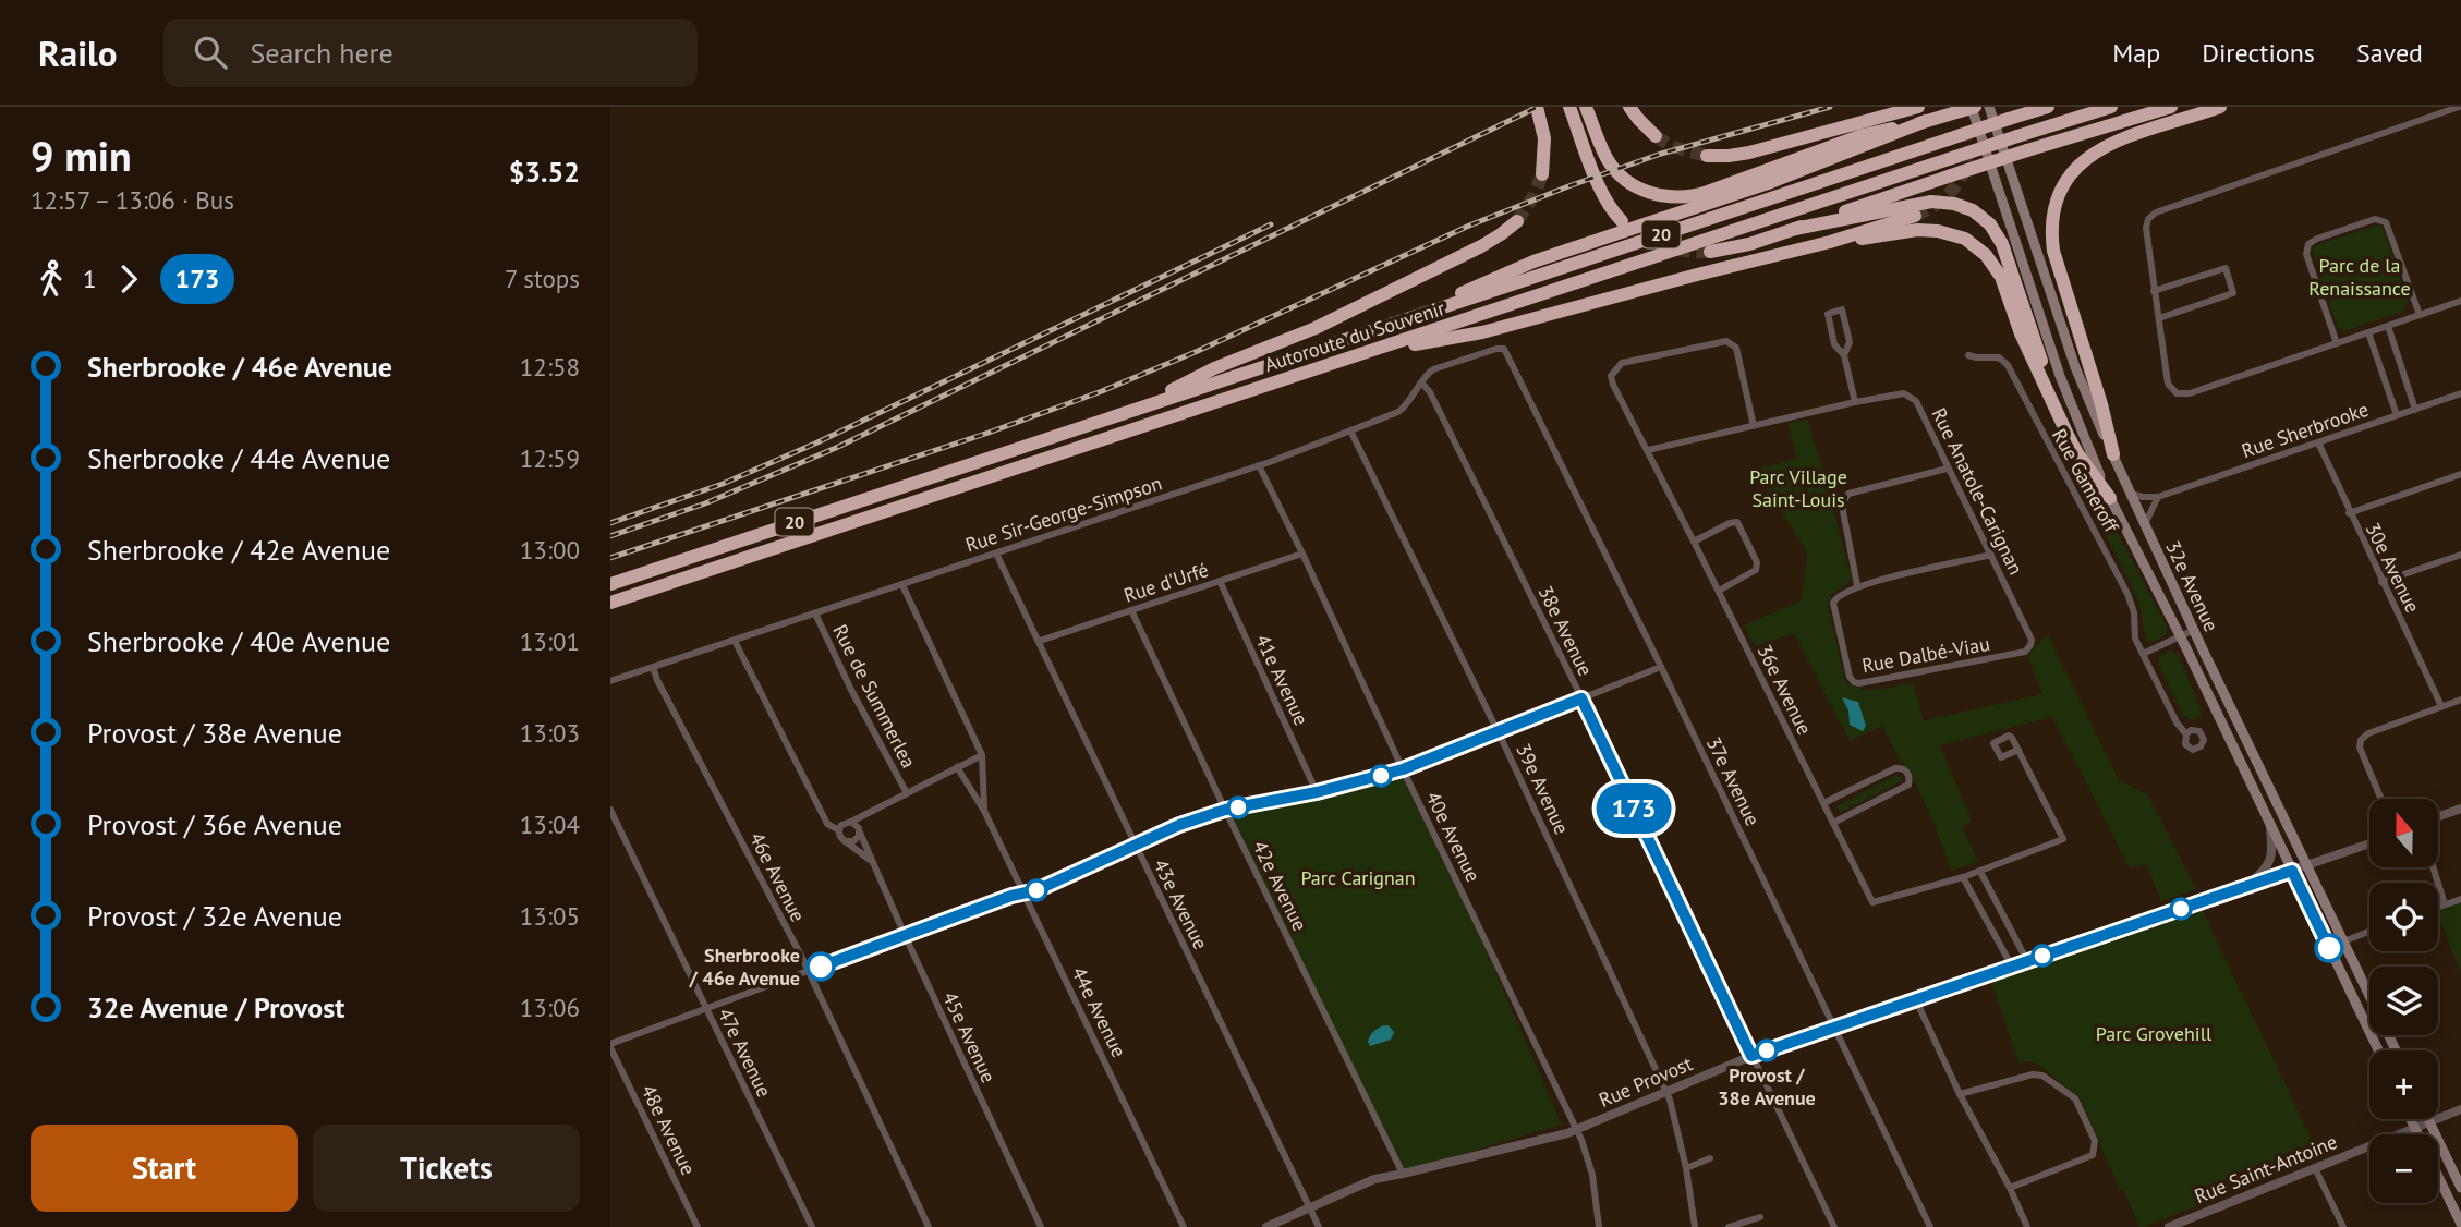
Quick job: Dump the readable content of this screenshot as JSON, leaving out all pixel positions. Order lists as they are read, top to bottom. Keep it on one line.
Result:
{"streets":{"highway":["20","Autoroute du Souvenir"],"main road":["32e Avenue"],"street":["Rue Sherbrooke","Rue Gameroff","Rue Anatole-Carignan","Rue Sir-George-Simpson","30e Avenue","Rue d'Urfé","38e Avenue","Rue Dalbé-Viau","41e Avenue","36e Avenue","Rue de Summerlea","37e Avenue","39e Avenue","40e Avenue","46e Avenue","42e Avenue","43e Avenue","44e Avenue","45e Avenue","47e Avenue","Rue Provost","48e Avenue","Rue Saint-Antoine"]},"crossings":[["Rue Sherbrooke","30e Avenue"],["Rue Sherbrooke","32e Avenue"],["Rue Anatole-Carignan","Rue Dalbé-Viau"],["Rue Anatole-Carignan","36e Avenue"],["Rue Sir-George-Simpson","38e Avenue"],["Rue Sir-George-Simpson","Rue de Summerlea"],["Rue Sir-George-Simpson","37e Avenue"],["Rue Sir-George-Simpson","39e Avenue"],["Rue Sir-George-Simpson","40e Avenue"],["Rue Sir-George-Simpson","46e Avenue"],["Rue Sir-George-Simpson","43e Avenue"],["Rue Sir-George-Simpson","44e Avenue"],["Rue d'Urfé","41e Avenue"],["Rue d'Urfé","40e Avenue"],["Rue d'Urfé","42e Avenue"],["Rue d'Urfé","43e Avenue"],["32e Avenue","Rue Provost"],["38e Avenue","Rue Provost"],["Rue de Summerlea","44e Avenue"],["Rue de Summerlea","45e Avenue"],["37e Avenue","Rue Provost"],["39e Avenue","Rue Provost"],["40e Avenue","Rue Provost"],["42e Avenue","Rue Provost"],["43e Avenue","Rue Provost"]],"parks":["Parc de la Renaissance","Parc Village Saint-Louis","Parc Carignan","Parc Grovehill"],"places":["Sherbrooke / 46e Avenue","Provost / 38e Avenue"],"lines":["bus line 173"],"north":"top","page":{"header":"Railo","search":"Search here","nav":["Map","Directions","Saved"],"heading":["9 min","12:57 – 13:06 · Bus","$3.52"],"on_map":"173","legs":["1","173","7 stops"],"list":[{"name":"Sherbrooke / 46e Avenue","value":"12:58"},{"name":"Sherbrooke / 44e Avenue","value":"12:59"},{"name":"Sherbrooke / 42e Avenue","value":"13:00"},{"name":"Sherbrooke / 40e Avenue","value":"13:01"},{"name":"Provost / 38e Avenue","value":"13:03"},{"name":"Provost / 36e Avenue","value":"13:04"},{"name":"Provost / 32e Avenue","value":"13:05"},{"name":"32e Avenue / Provost","value":"13:06"}],"map_buttons":["+","−"],"buttons":["Start","Tickets"]}}
